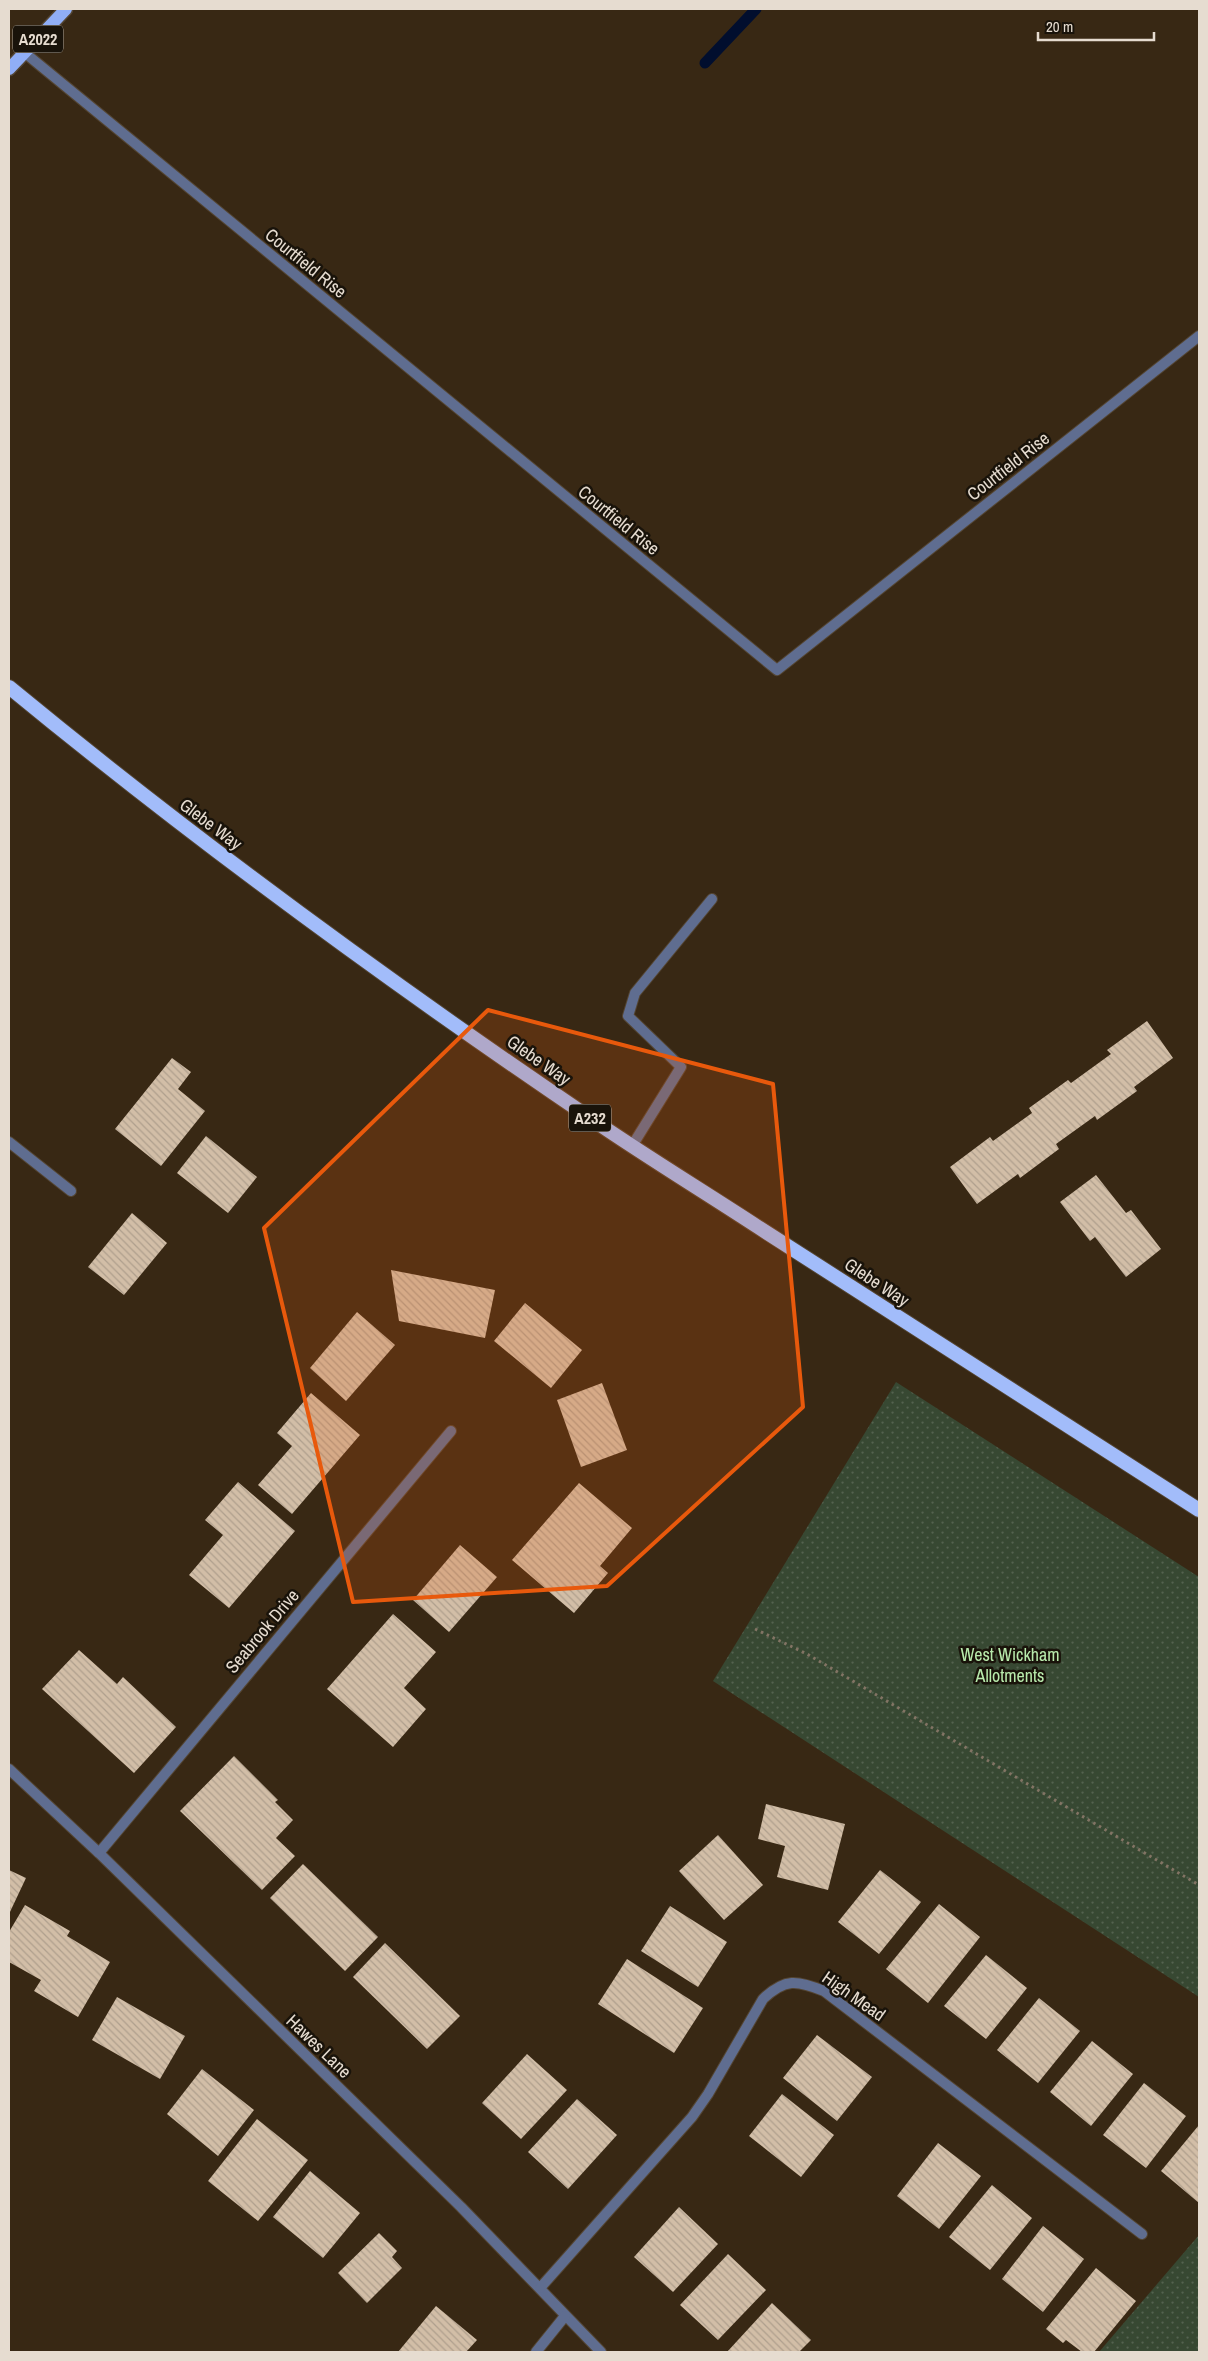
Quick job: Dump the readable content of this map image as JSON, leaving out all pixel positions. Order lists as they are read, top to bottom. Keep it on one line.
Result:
{"streets":{"highway":["Glebe Way","A232"],"main road":["A2022"],"street":["Courtfield Rise","Seabrook Drive","High Mead","Hawes Lane"]},"crossings":[["A2022","Courtfield Rise"],["Seabrook Drive","Hawes Lane"],["High Mead","Hawes Lane"]],"parks":["West Wickham Allotments"],"scale_bar":"20 m"}
